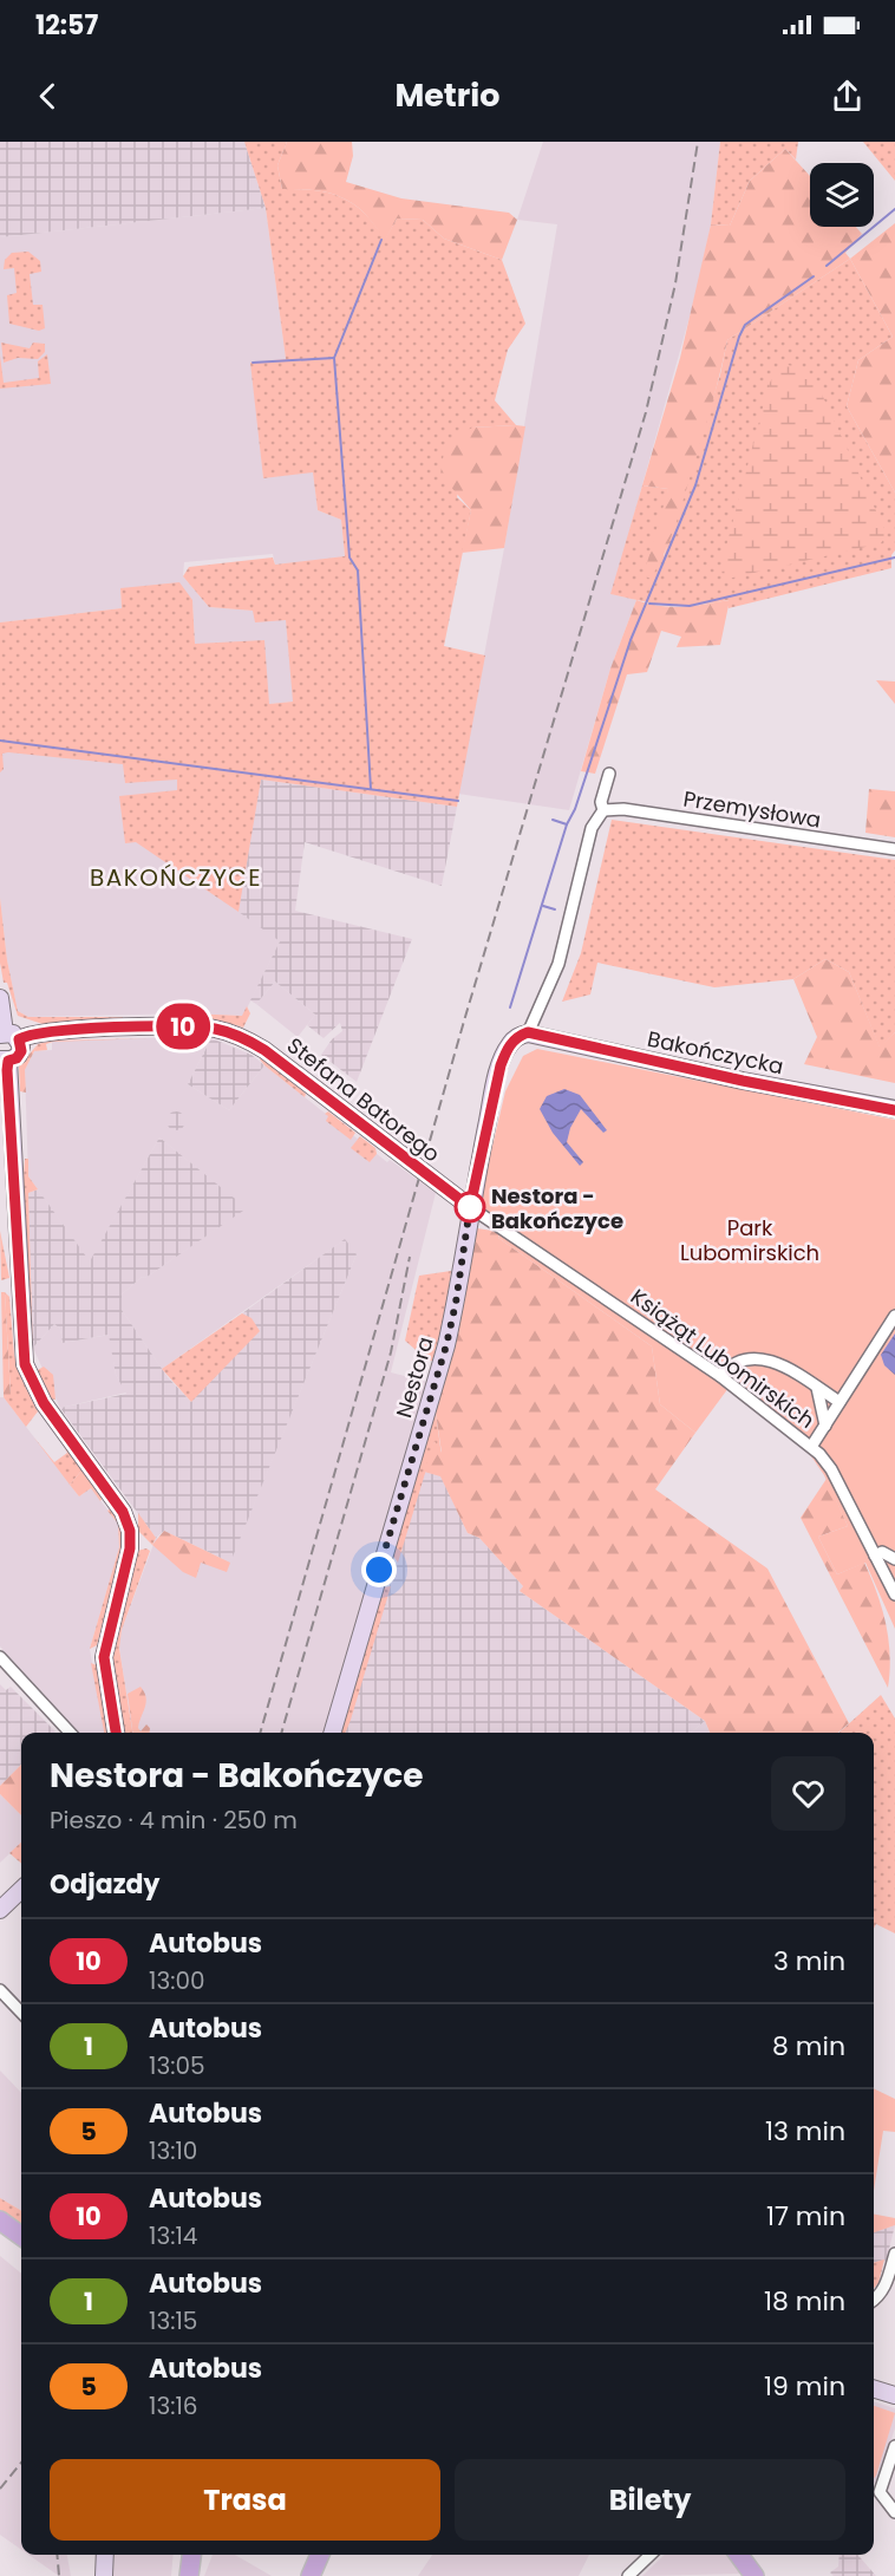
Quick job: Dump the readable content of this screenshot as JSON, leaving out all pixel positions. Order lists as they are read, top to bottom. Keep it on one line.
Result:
{"streets":{"street":["Przemysłowa","Bakończycka","Stefana Batorego","Książąt Lubomirskich","Nestora"]},"crossings":[["Bakończycka","Nestora"],["Stefana Batorego","Książąt Lubomirskich"],["Stefana Batorego","Nestora"],["Książąt Lubomirskich","Nestora"]],"districts":["BAKOŃCZYCE"],"parks":["Park Lubomirskich"],"places":["Nestora - Bakończyce"],"lines":["bus line 10"],"page":{"status":"12:57","header":"Metrio","on_map":"10","heading":[["Nestora - Bakończyce","Pieszo · 4 min · 250 m"],"Odjazdy"],"list":[{"mark":"10","name":"Autobus","note":"13:00","value":"3 min"},{"mark":"1","name":"Autobus","note":"13:05","value":"8 min"},{"mark":"5","name":"Autobus","note":"13:10","value":"13 min"},{"mark":"10","name":"Autobus","note":"13:14","value":"17 min"},{"mark":"1","name":"Autobus","note":"13:15","value":"18 min"},{"mark":"5","name":"Autobus","note":"13:16","value":"19 min"}],"buttons":["Trasa","Bilety"]}}
